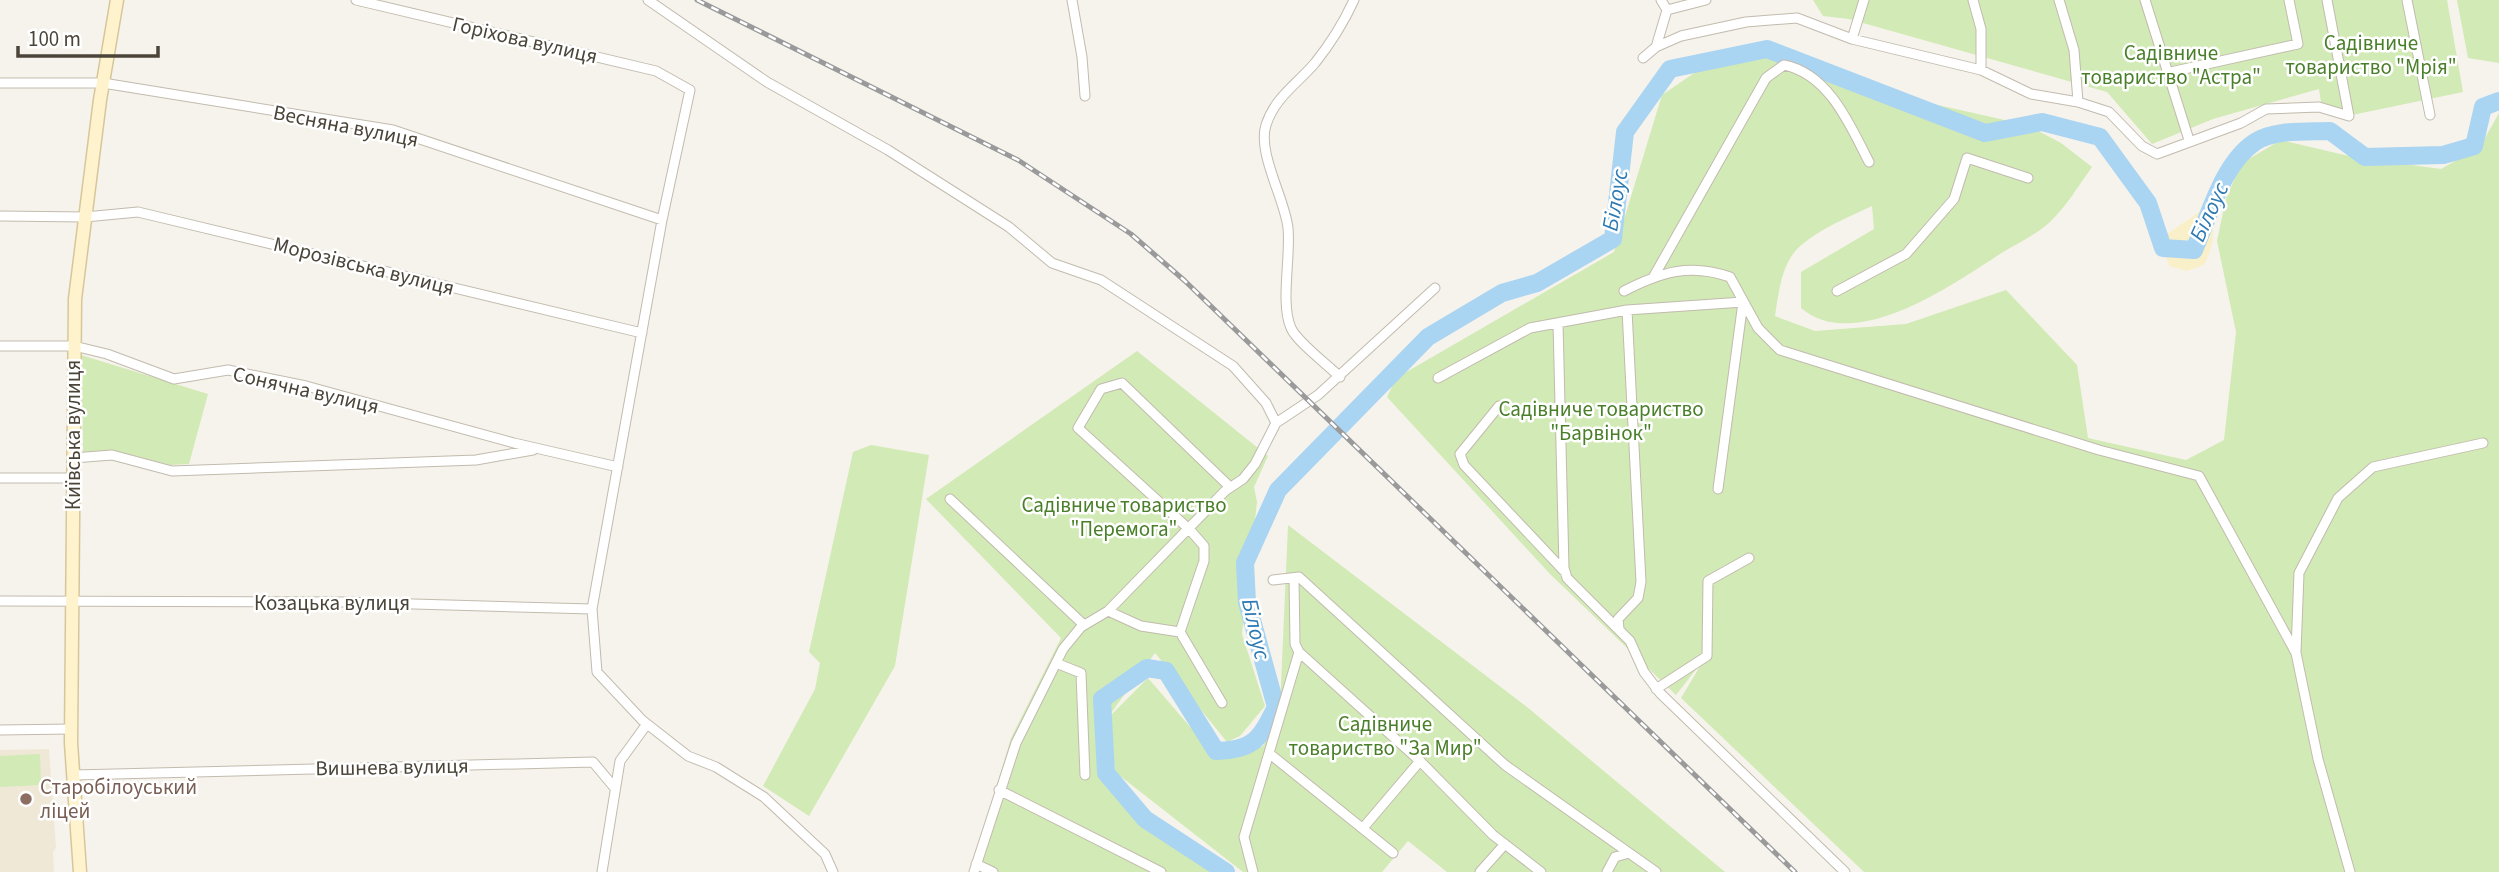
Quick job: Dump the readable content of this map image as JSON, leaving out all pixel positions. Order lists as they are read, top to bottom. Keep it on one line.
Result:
{"streets":{"main road":["Київська вулиця"],"street":["Горіхова вулиця","Весняна вулиця","Морозівська вулиця","Сонячна вулиця","Козацька вулиця","Вишнева вулиця"]},"crossings":[["Горіхова вулиця","Весняна вулиця"],["Весняна вулиця","Київська вулиця"],["Морозівська вулиця","Київська вулиця"],["Сонячна вулиця","Київська вулиця"],["Київська вулиця","Козацька вулиця"],["Київська вулиця","Вишнева вулиця"]],"water":["Білоус"],"parks":["Садівниче товариство \"Мрія\"","Садівниче товариство \"Астра\"","Садівниче товариство \"Барвінок\"","Садівниче товариство \"Перемога\"","Садівниче товариство \"За Мир\""],"places":["Старобілоуський ліцей"],"scale_bar":"100 m"}
